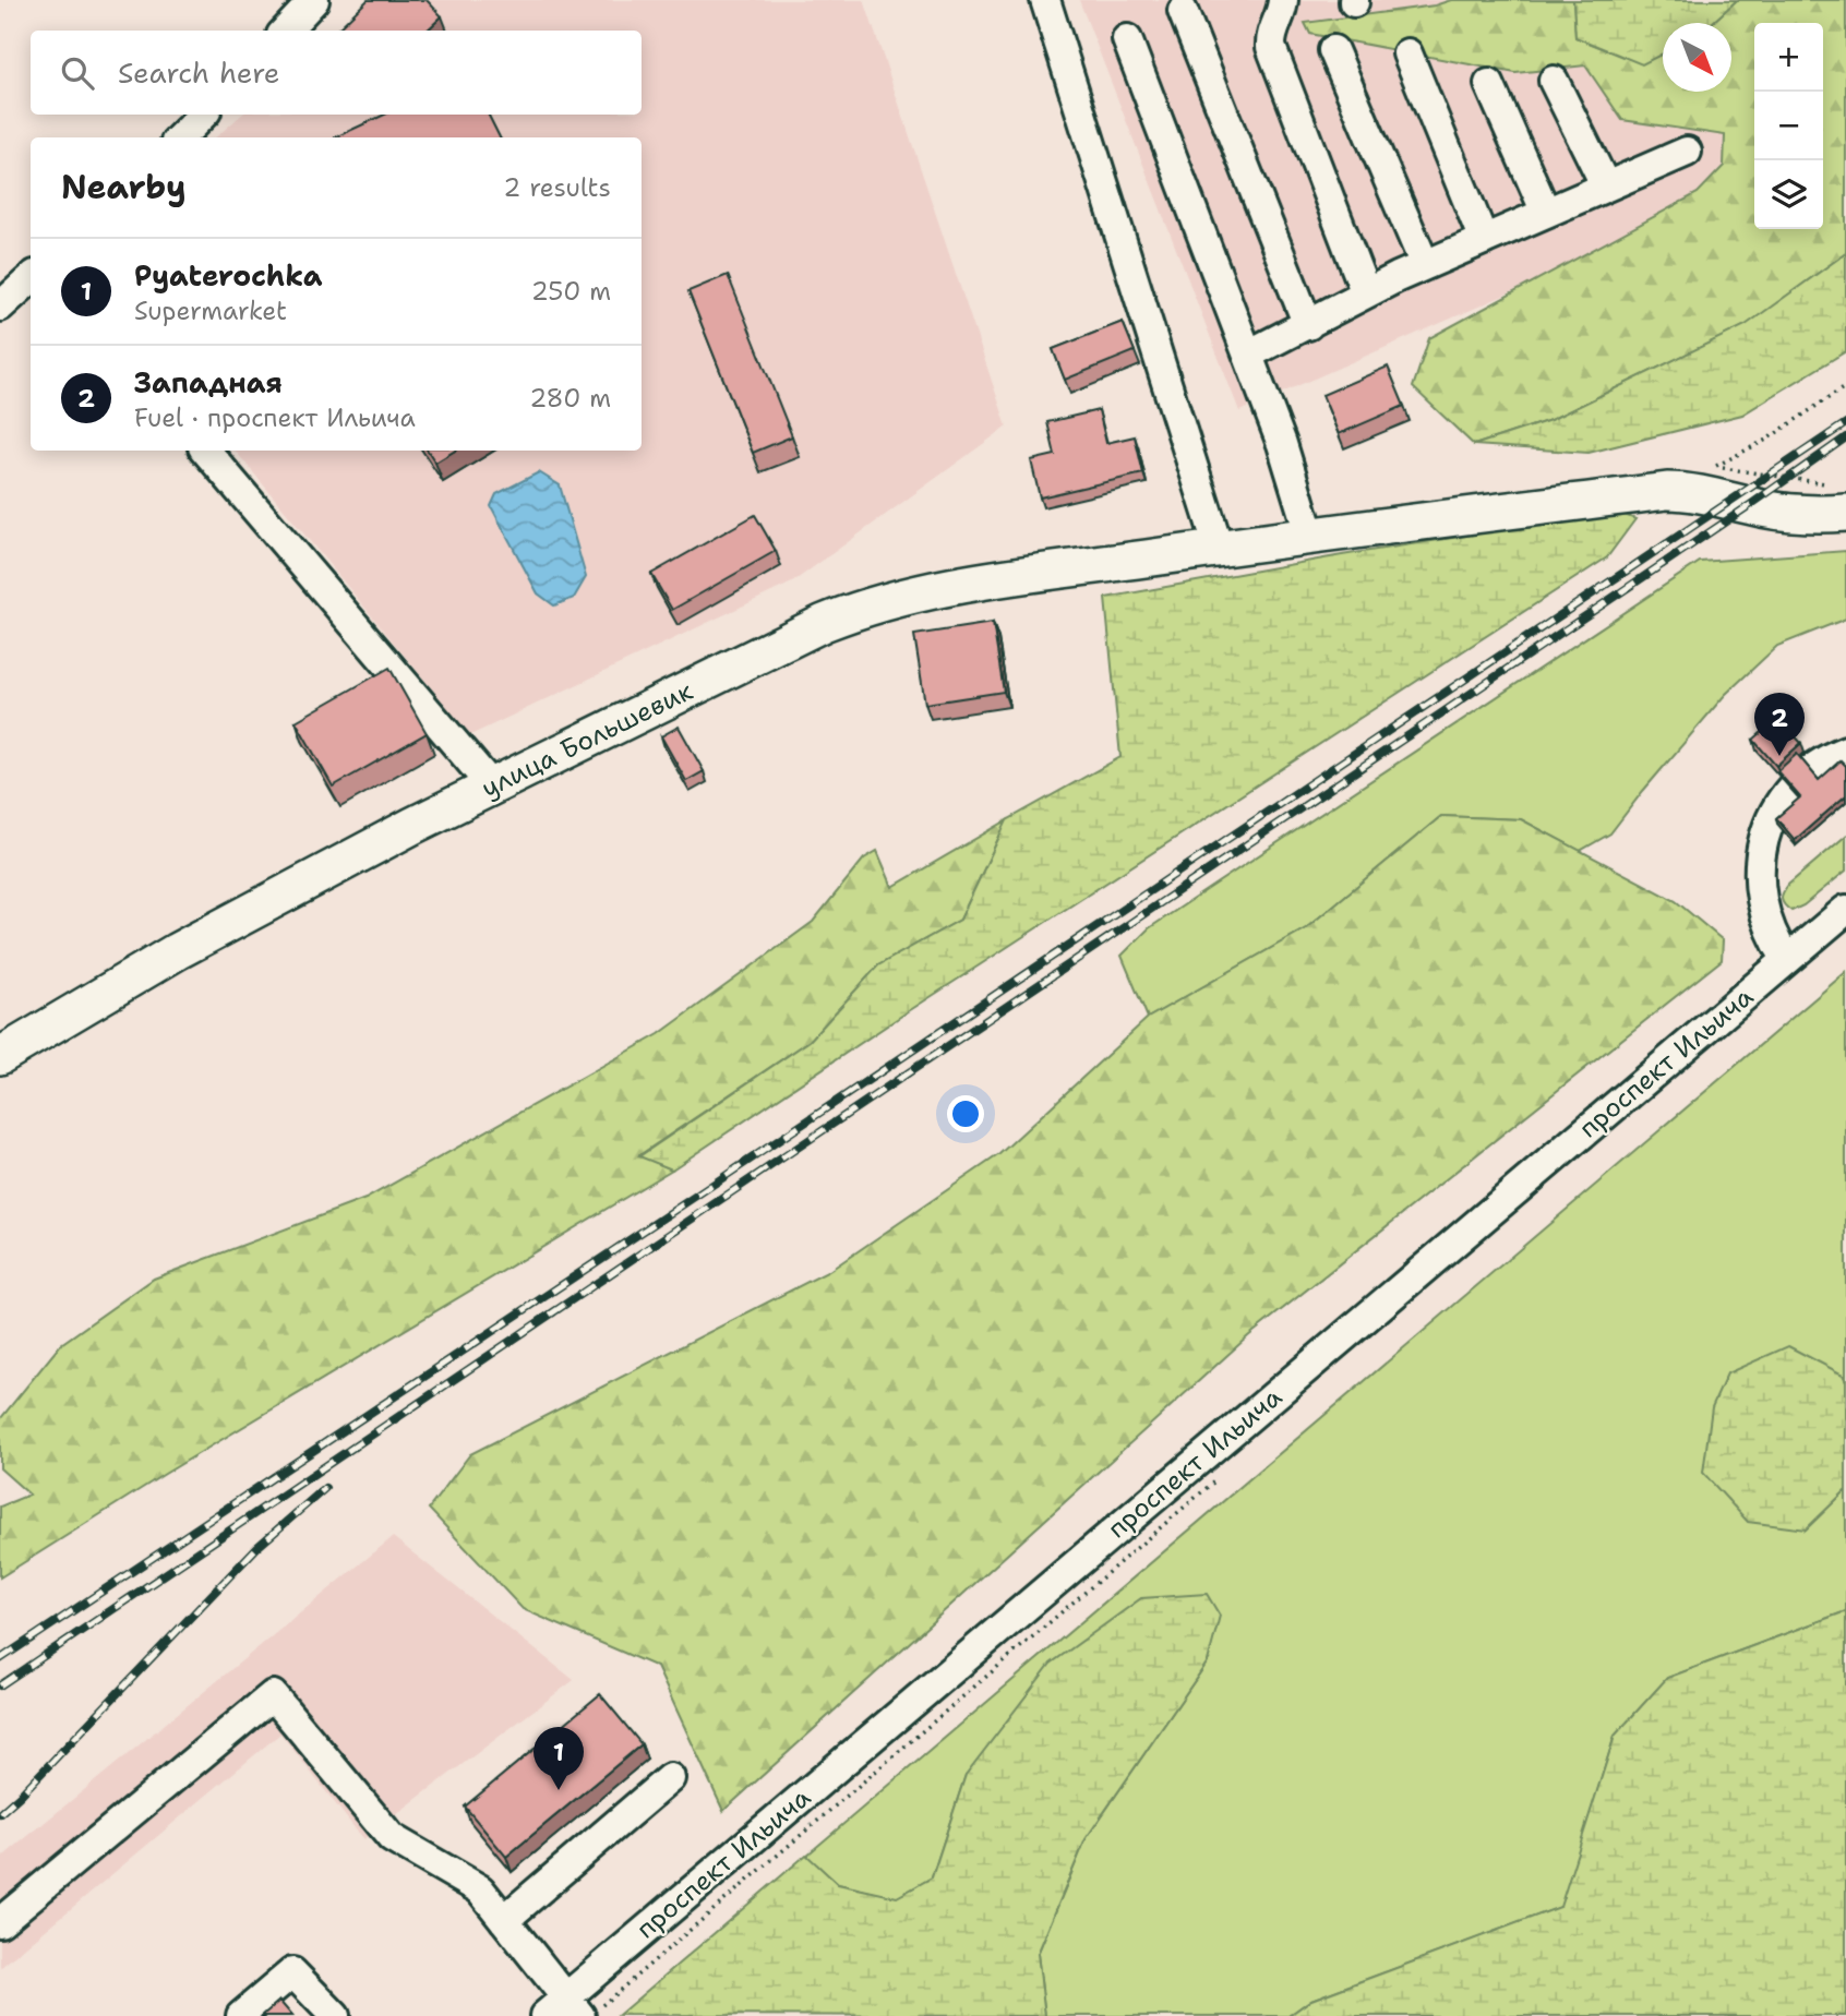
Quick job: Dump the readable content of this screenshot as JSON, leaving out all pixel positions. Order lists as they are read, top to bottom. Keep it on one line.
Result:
{"streets":{"main road":["улица Большевик"],"street":["проспект Ильича"]},"north":"bottom right","page":{"map_buttons":["+","−"],"search":"Search here","heading":["Nearby","2 results"],"list":[{"mark":"1","name":"Pyaterochka","note":"Supermarket","value":"250 m"},{"mark":"2","name":"Западная","note":"Fuel · проспект Ильича","value":"280 m"}],"pins":["2","1"]}}
